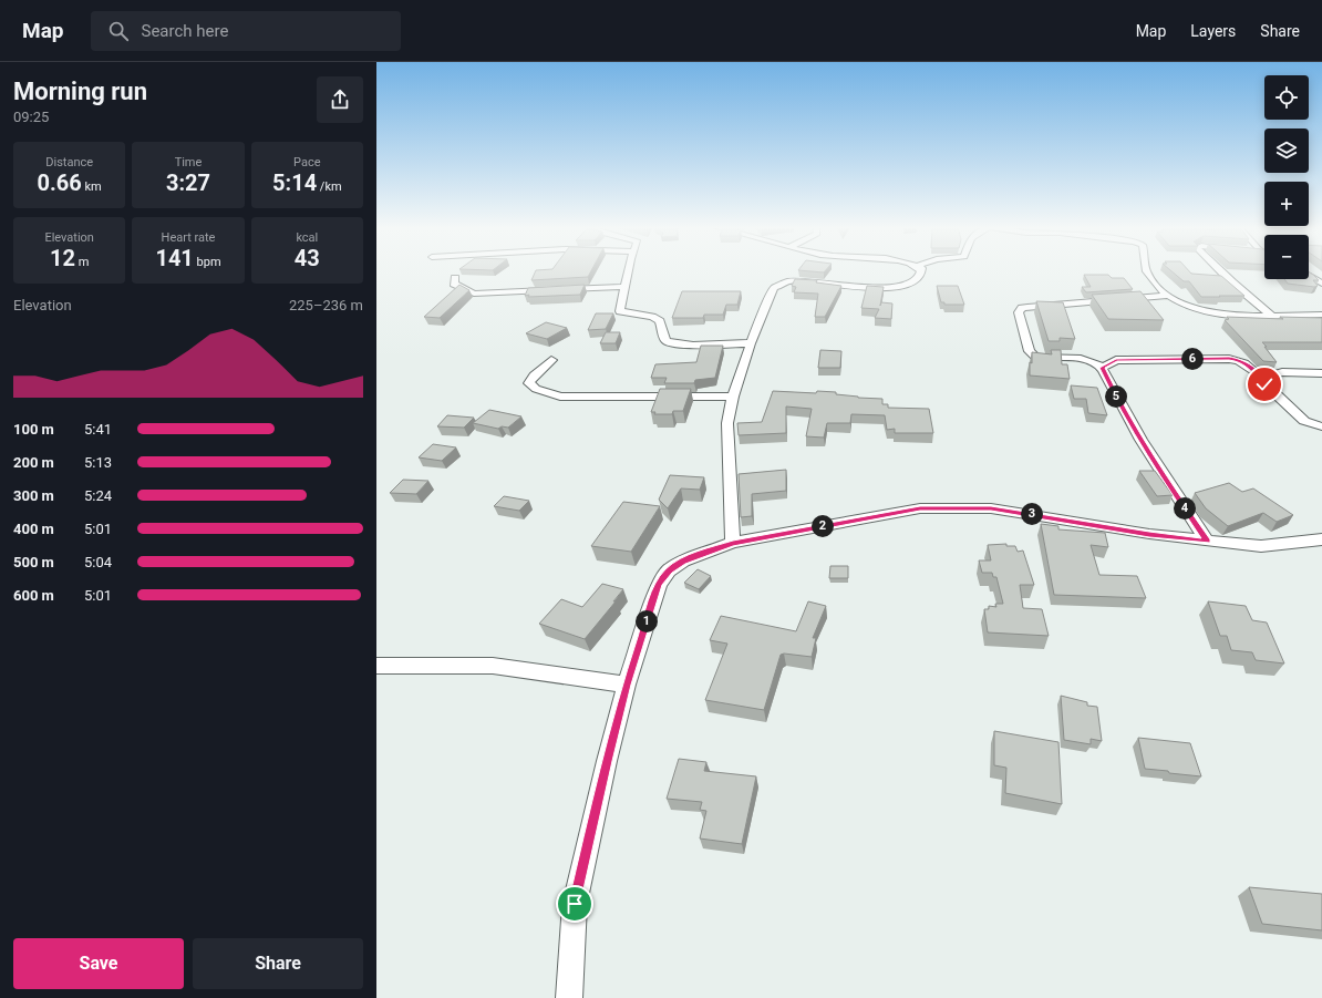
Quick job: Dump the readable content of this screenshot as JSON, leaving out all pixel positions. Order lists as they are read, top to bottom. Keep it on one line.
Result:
{"page":{"header":"Map","search":"Search here","nav":["Map","Layers","Share"],"heading":["Morning run","09:25"],"map_buttons":["+","−"],"stats":[["Distance","0.66 km"],["Time","3:27"],["Pace","5:14 /km"],["Elevation","12 m"],["Heart rate","141 bpm"],["kcal","43"]],"chart":["Elevation","225–236 m"],"pins":["6","5","4","3","2","1"],"list":[{"name":"100 m","note":"5:41"},{"name":"200 m","note":"5:13"},{"name":"300 m","note":"5:24"},{"name":"400 m","note":"5:01"},{"name":"500 m","note":"5:04"},{"name":"600 m","note":"5:01"}],"buttons":["Save","Share"]}}
